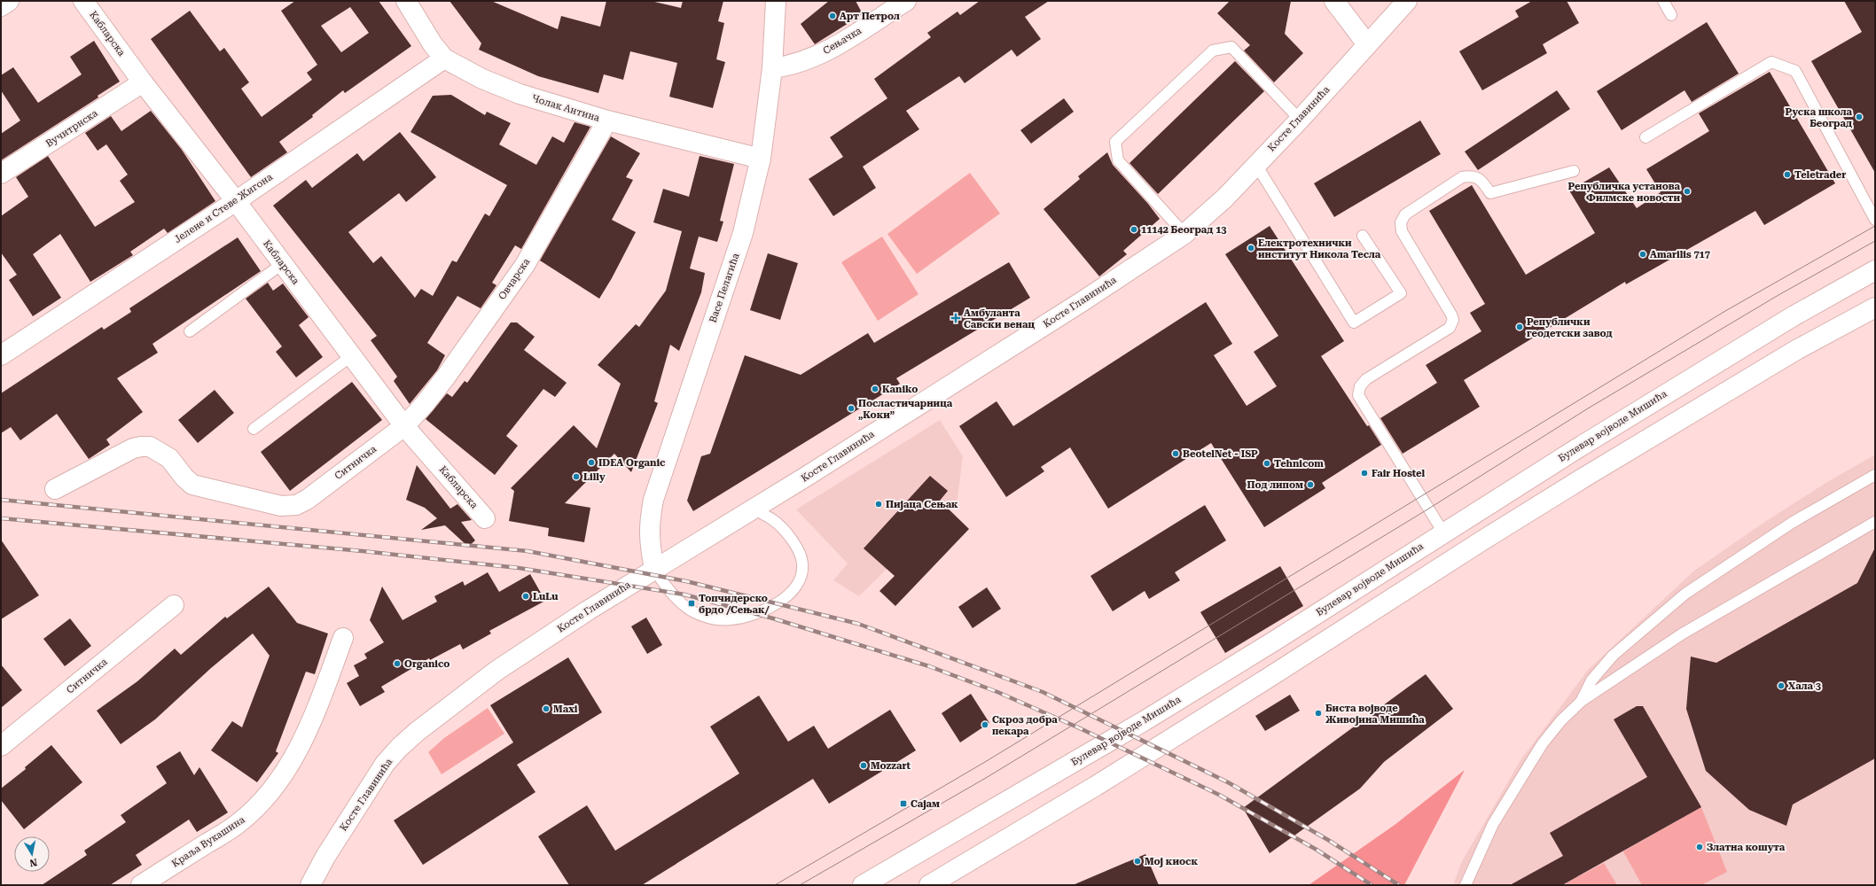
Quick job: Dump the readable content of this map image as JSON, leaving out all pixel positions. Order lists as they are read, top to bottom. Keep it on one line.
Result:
{"streets":{"street":["Кабларска","Сењачка","Чолак Антина","Косте Главинића","Вучитрнска","Јелене и Стеве Жигона","Овчарска","Васе Пелагића","Булевар војводе Мишића","Ситничка","Краља Вукашина"]},"crossings":[["Кабларска","Вучитрнска"],["Кабларска","Јелене и Стеве Жигона"],["Кабларска","Овчарска"],["Кабларска","Ситничка"],["Сењачка","Васе Пелагића"],["Чолак Антина","Јелене и Стеве Жигона"],["Чолак Антина","Овчарска"],["Чолак Антина","Васе Пелагића"],["Косте Главинића","Васе Пелагића"],["Овчарска","Ситничка"]],"places":{"other":["Арт Петрол","Руска школа Београд","Teletrader","Републичка установа Филмске новости","11142 Београд 13","Електротехнички институт Никола Тесла","Amarilis 717","Републички геодетски завод","Kaniko","Посластичарница „Коки”","BeotelNet - ISP","IDEA Organic","Tehnicom","Fair Hostel","Lilly","Под липом","Пијаца Сењак","LuLu","Organico","Хала 3","Maxi","Биста војводе Живојина Мишића","Скроз добра пекара","Mozzart","Златна кошута","Мој киоск"],"health":["Амбуланта Савски венац"],"transit":["Топчидерско брдо /Сењак/","Сајам"]},"north":"bottom"}
